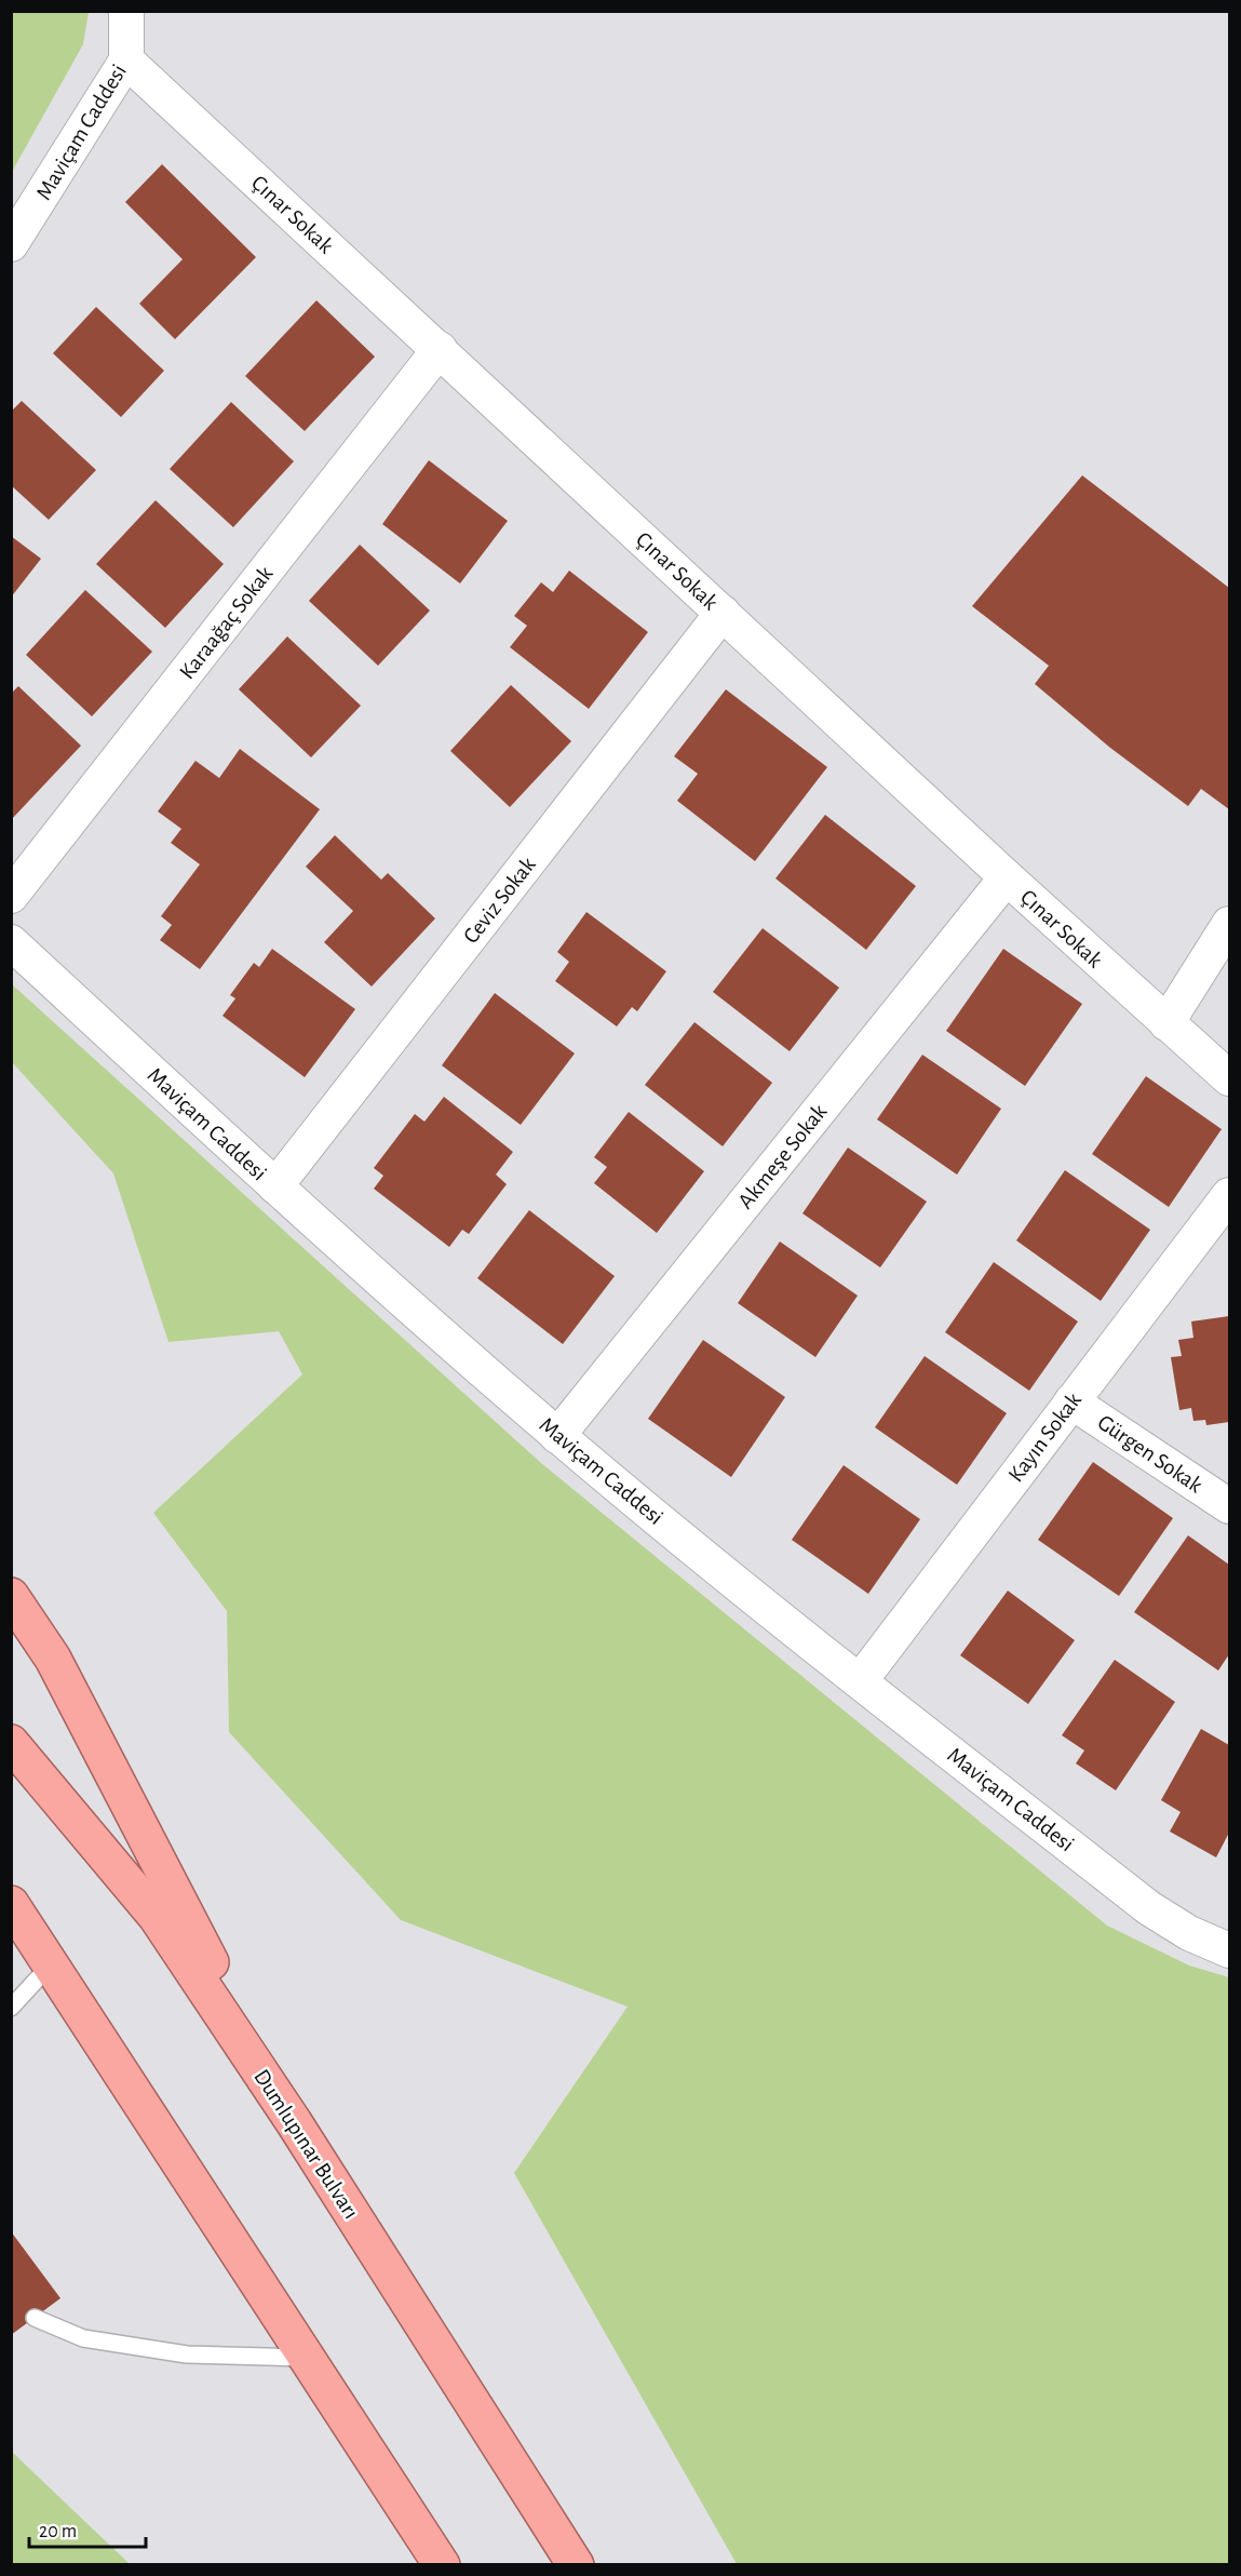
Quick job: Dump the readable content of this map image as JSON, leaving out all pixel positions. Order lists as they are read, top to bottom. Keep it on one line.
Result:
{"streets":{"highway":["Dumlupınar Bulvarı"],"street":["Maviçam Caddesi","Çınar Sokak","Karaağaç Sokak","Ceviz Sokak","Akmeşe Sokak","Kayın Sokak","Gürgen Sokak"]},"crossings":[["Maviçam Caddesi","Çınar Sokak"],["Maviçam Caddesi","Ceviz Sokak"],["Maviçam Caddesi","Akmeşe Sokak"],["Maviçam Caddesi","Kayın Sokak"],["Çınar Sokak","Karaağaç Sokak"],["Çınar Sokak","Ceviz Sokak"],["Çınar Sokak","Akmeşe Sokak"],["Kayın Sokak","Gürgen Sokak"]],"scale_bar":"20 m"}
